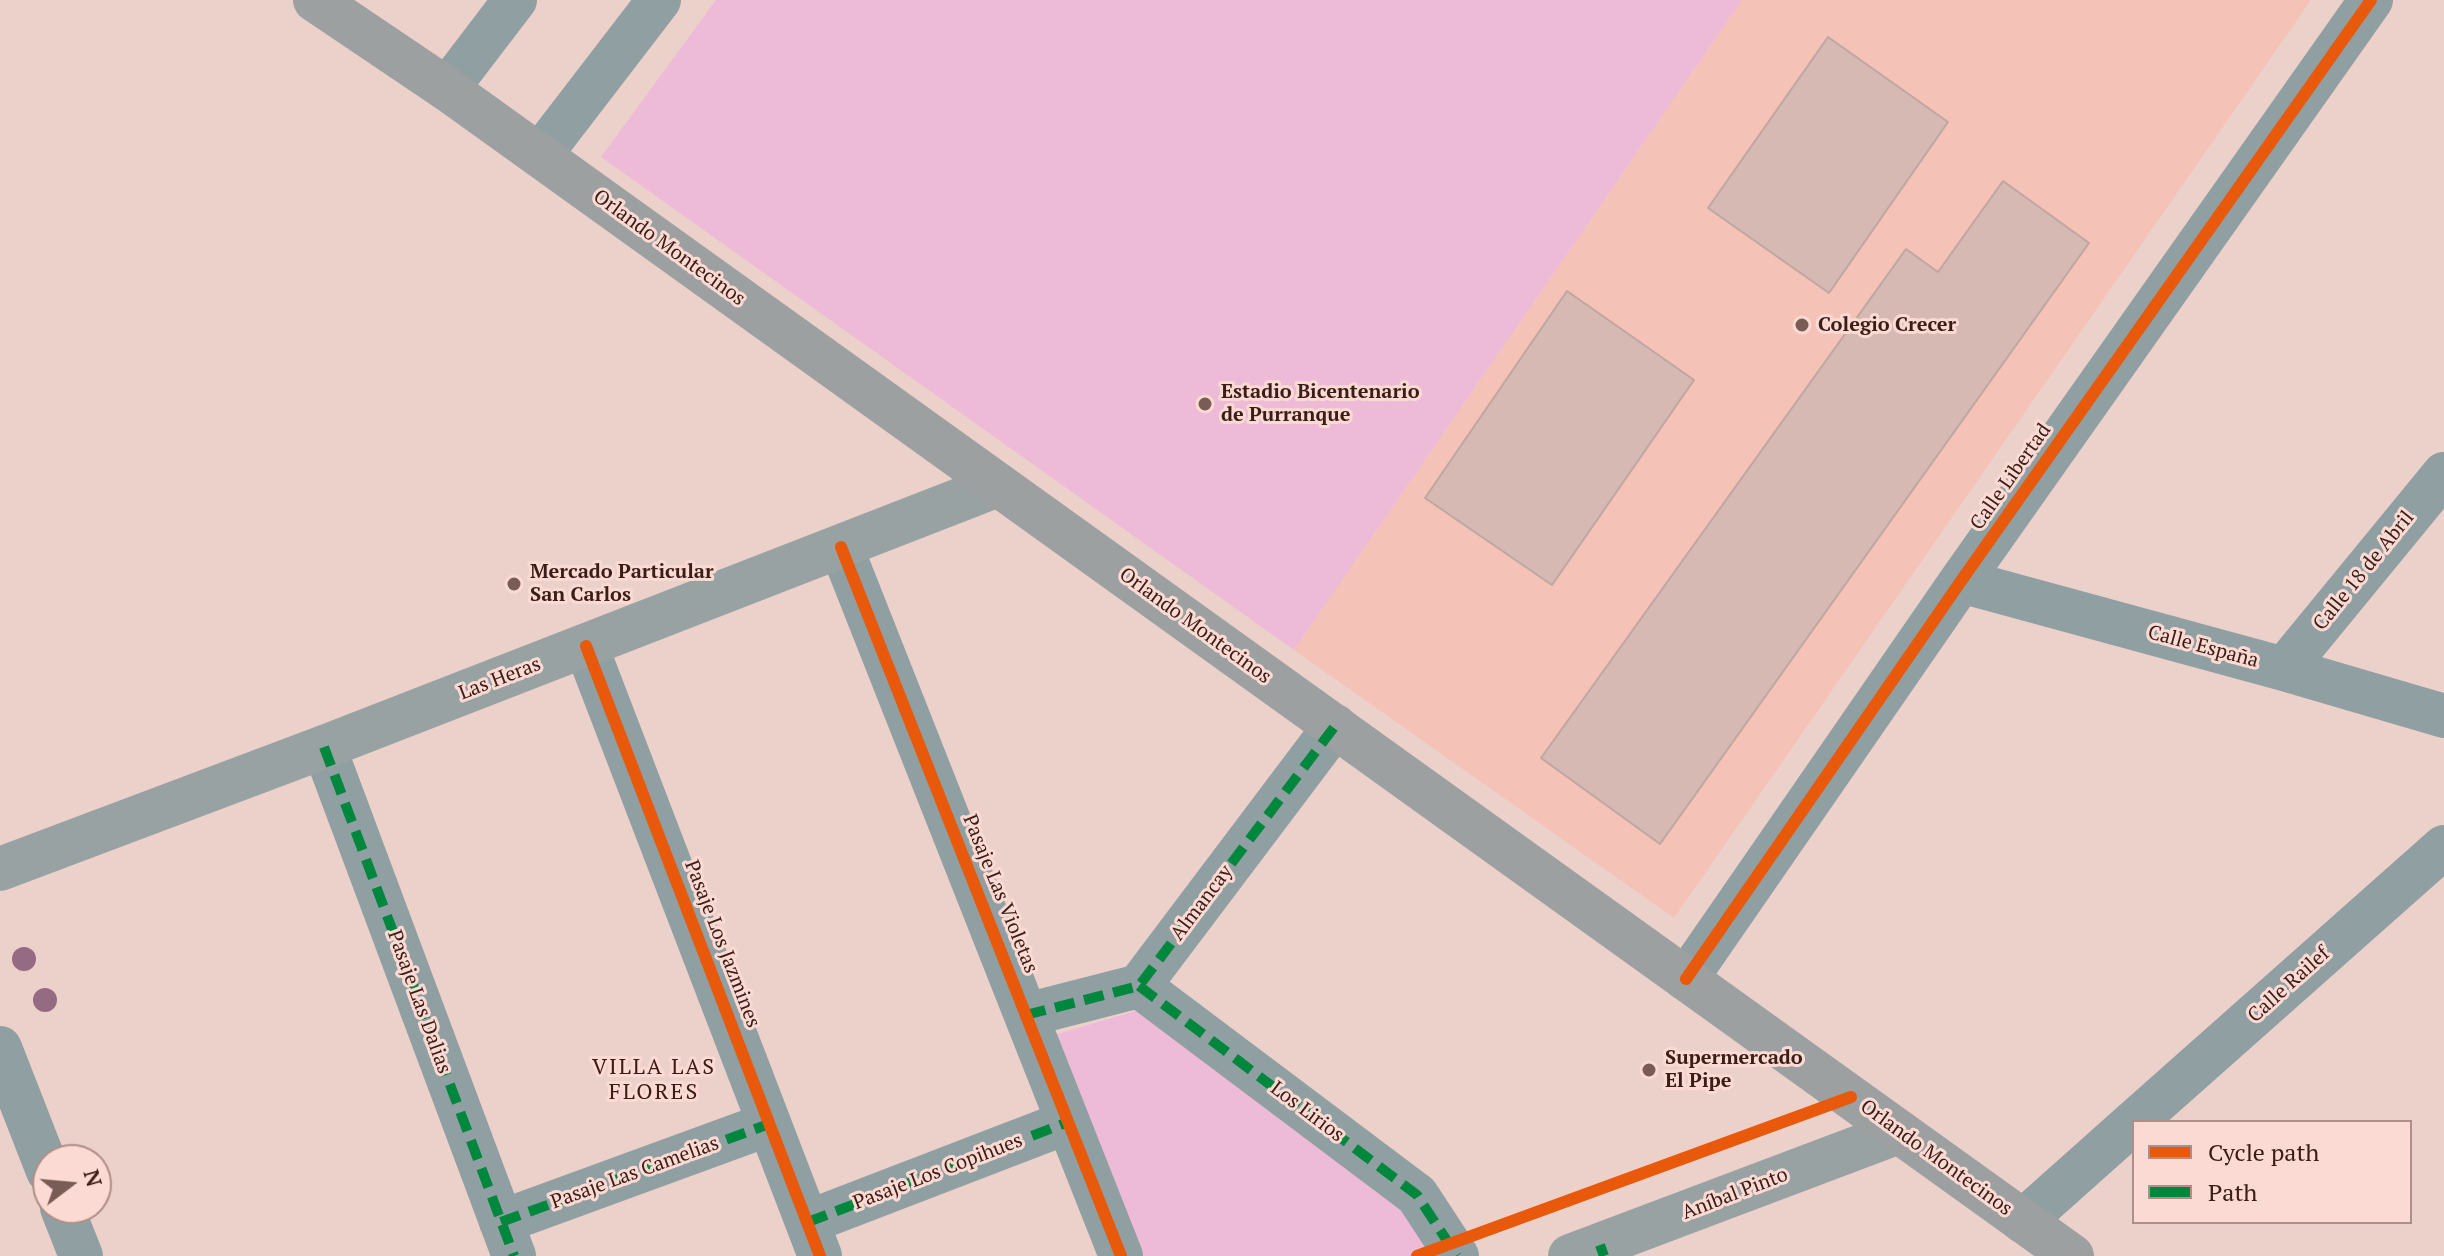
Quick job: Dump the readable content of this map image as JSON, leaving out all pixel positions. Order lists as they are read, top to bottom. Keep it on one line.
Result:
{"streets":{"main road":["Orlando Montecinos","Las Heras","Aníbal Pinto"],"street":["Calle Libertad","Calle 18 de Abril","Calle España","Pasaje Las Violetas","Almancay","Pasaje Los Jazmines","Calle Railef","Pasaje Las Dalias","Los Lirios","Pasaje Los Copihues","Pasaje Las Camelias"]},"crossings":[["Orlando Montecinos","Calle Libertad"],["Orlando Montecinos","Las Heras"],["Orlando Montecinos","Almancay"],["Orlando Montecinos","Calle Railef"],["Orlando Montecinos","Aníbal Pinto"],["Calle Libertad","Calle España"],["Calle 18 de Abril","Calle España"],["Las Heras","Pasaje Las Violetas"],["Las Heras","Pasaje Los Jazmines"],["Las Heras","Pasaje Las Dalias"],["Pasaje Las Violetas","Pasaje Los Copihues"],["Almancay","Los Lirios"],["Pasaje Los Jazmines","Pasaje Los Copihues"],["Pasaje Los Jazmines","Pasaje Las Camelias"],["Pasaje Las Dalias","Pasaje Las Camelias"]],"districts":["VILLA LAS FLORES"],"places":["Colegio Crecer","Estadio Bicentenario de Purranque","Mercado Particular San Carlos","Supermercado El Pipe"],"legend":["Cycle path","Path"],"north":"right"}
